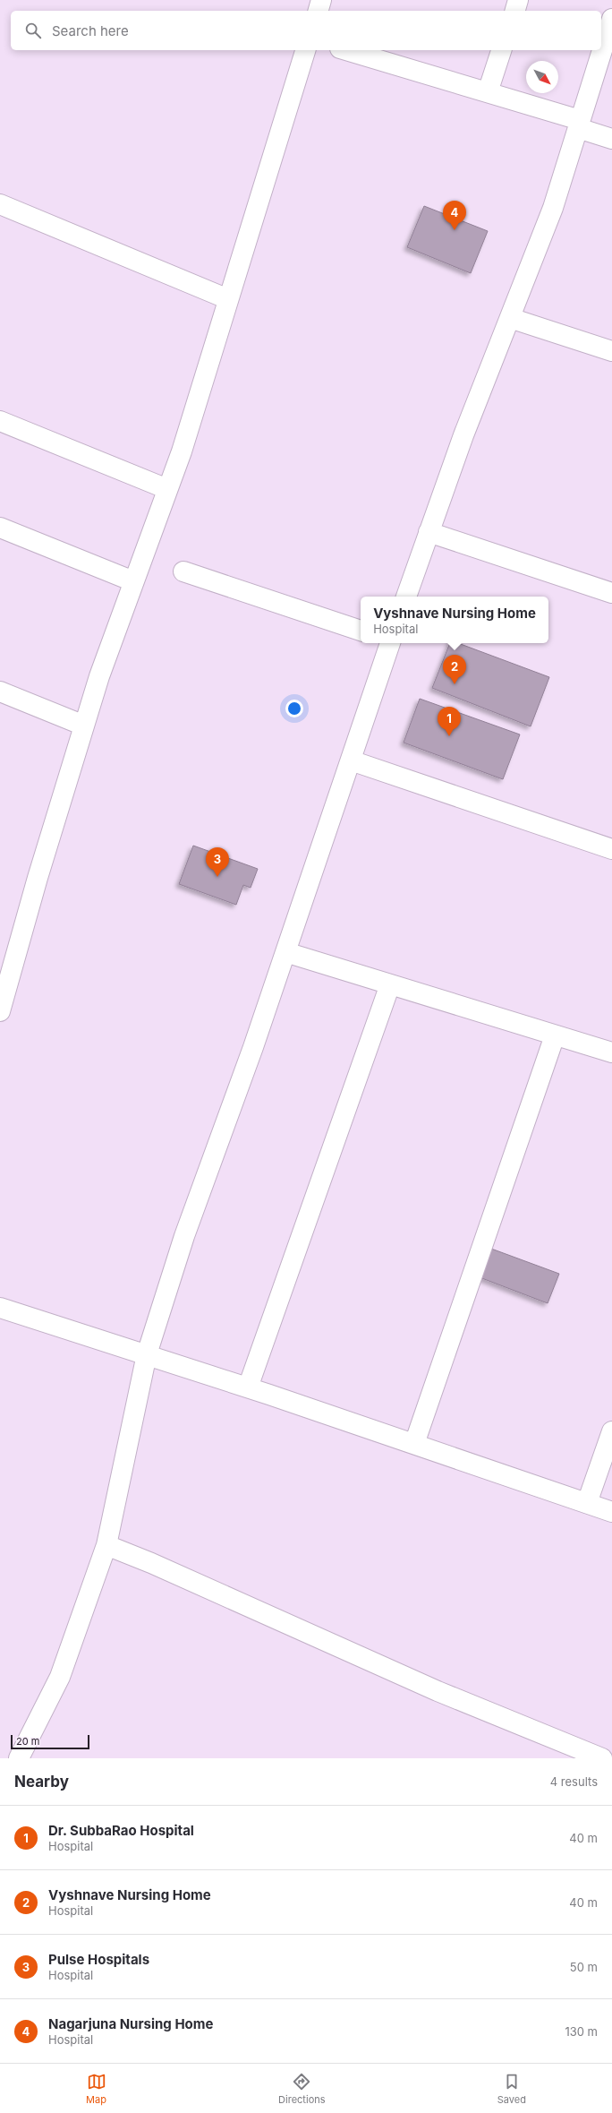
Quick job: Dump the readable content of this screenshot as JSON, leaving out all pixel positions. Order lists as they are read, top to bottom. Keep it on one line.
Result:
{"scale_bar":"20 m","north":"bottom right","page":{"search":"Search here","pins":["4","2","1","3"],"popup":["Vyshnave Nursing Home","Hospital"],"scale":"20 m","heading":["Nearby","4 results"],"list":[{"mark":"1","name":"Dr. SubbaRao Hospital","note":"Hospital","value":"40 m"},{"mark":"2","name":"Vyshnave Nursing Home","note":"Hospital","value":"40 m"},{"mark":"3","name":"Pulse Hospitals","note":"Hospital","value":"50 m"},{"mark":"4","name":"Nagarjuna Nursing Home","note":"Hospital","value":"130 m"}],"nav":["Map","Directions","Saved"]}}
